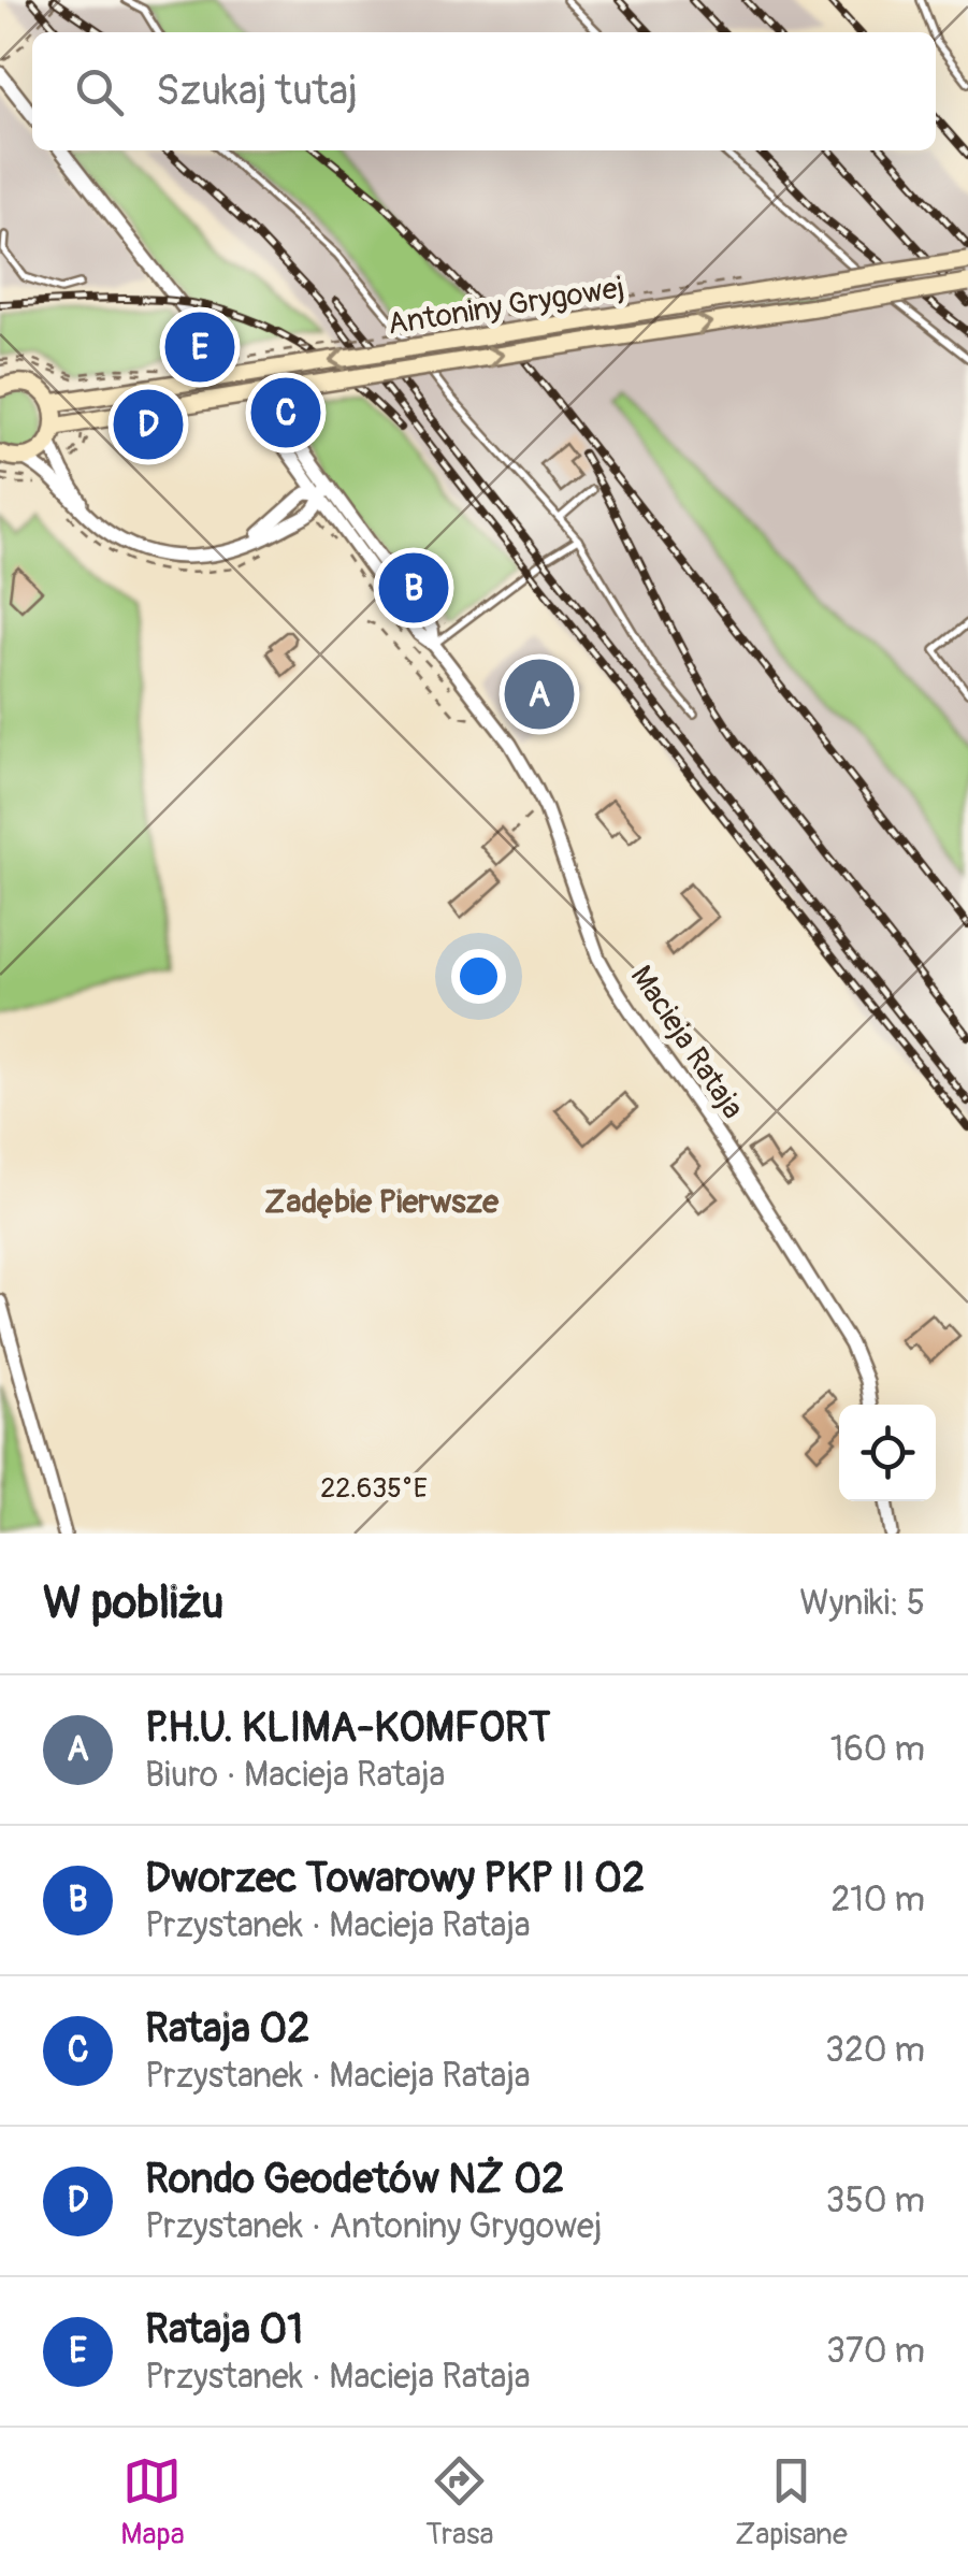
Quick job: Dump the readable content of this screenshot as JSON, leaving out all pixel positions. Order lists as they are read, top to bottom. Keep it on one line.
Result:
{"streets":{"street":["Antoniny Grygowej","Macieja Rataja"]},"districts":["Zadębie Pierwsze"],"page":{"search":"Szukaj tutaj","pins":["E","C","D","B","A"],"heading":["W pobliżu","Wyniki: 5"],"list":[{"mark":"A","name":"P.H.U. KLIMA-KOMFORT","note":"Biuro · Macieja Rataja","value":"160 m"},{"mark":"B","name":"Dworzec Towarowy PKP II 02","note":"Przystanek · Macieja Rataja","value":"210 m"},{"mark":"C","name":"Rataja 02","note":"Przystanek · Macieja Rataja","value":"320 m"},{"mark":"D","name":"Rondo Geodetów NŻ 02","note":"Przystanek · Antoniny Grygowej","value":"350 m"},{"mark":"E","name":"Rataja 01","note":"Przystanek · Macieja Rataja","value":"370 m"}],"nav":["Mapa","Trasa","Zapisane"]},"coordinates":["22.635°E"]}
